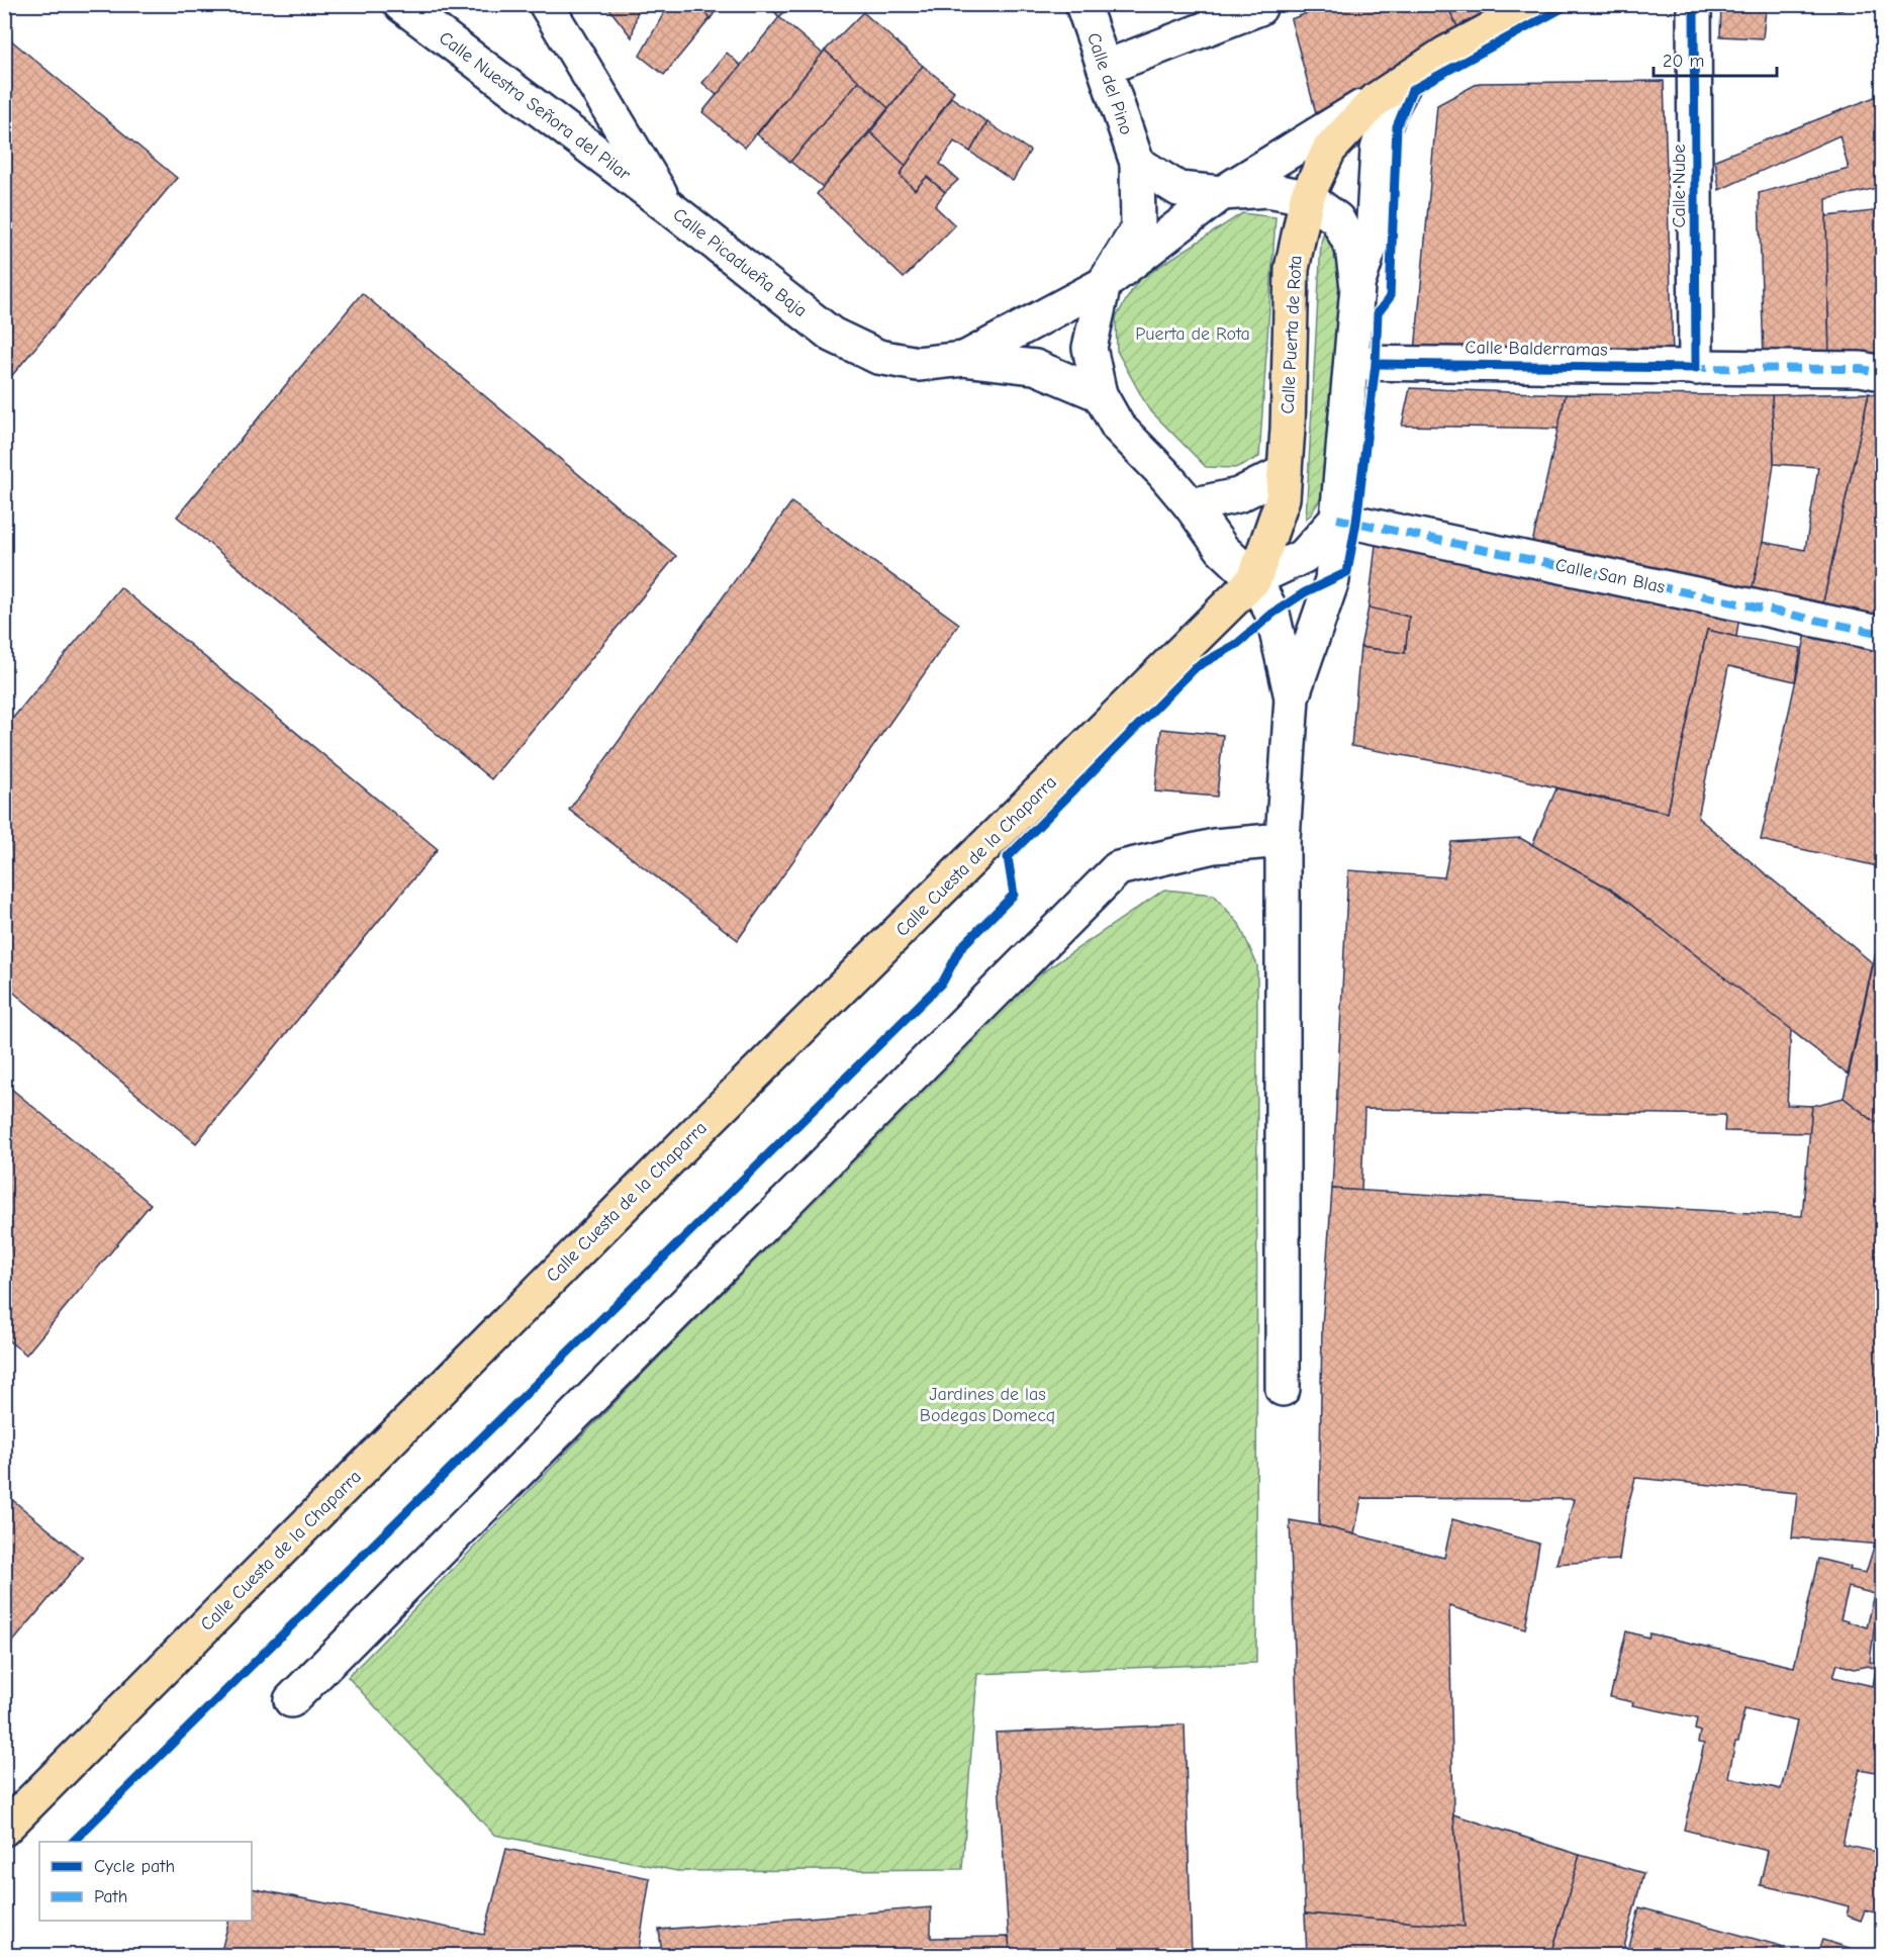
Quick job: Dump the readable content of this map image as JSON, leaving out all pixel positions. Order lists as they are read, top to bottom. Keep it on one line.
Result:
{"streets":{"main road":["Calle Puerta de Rota","Calle Cuesta de la Chaparra"],"street":["Calle del Pino","Calle Nuestra Señora del Pilar","Calle Nube","Calle Picadueña Baja","Calle Balderramas","Calle San Blas"]},"crossings":[["Calle Nuestra Señora del Pilar","Calle Picadueña Baja"],["Calle Nube","Calle Balderramas"],["Calle Puerta de Rota","Calle Cuesta de la Chaparra"]],"parks":["Puerta de Rota","Jardines de las Bodegas Domecq"],"legend":["Cycle path","Path"],"scale_bar":"20 m"}
